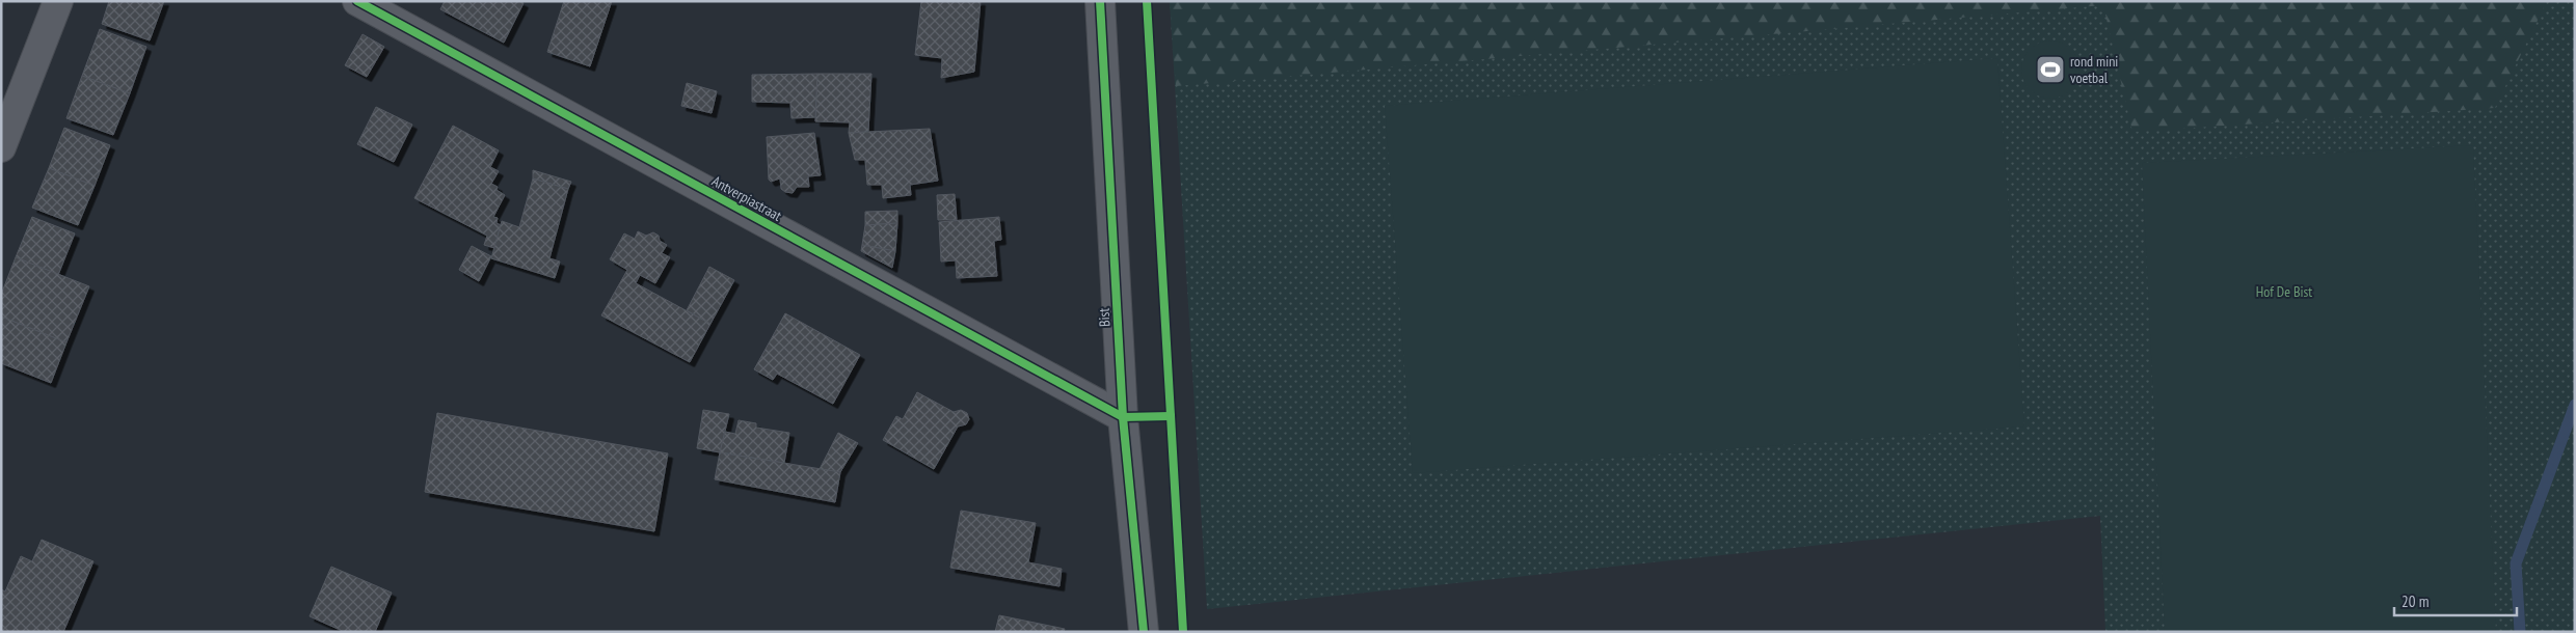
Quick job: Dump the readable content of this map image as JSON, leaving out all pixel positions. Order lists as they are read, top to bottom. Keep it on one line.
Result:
{"streets":{"street":["Antverpiastraat","Bist"]},"crossings":[["Antverpiastraat","Bist"]],"parks":["Hof De Bist"],"places":{"sports":["rond mini voetbal"]},"scale_bar":"20 m"}
